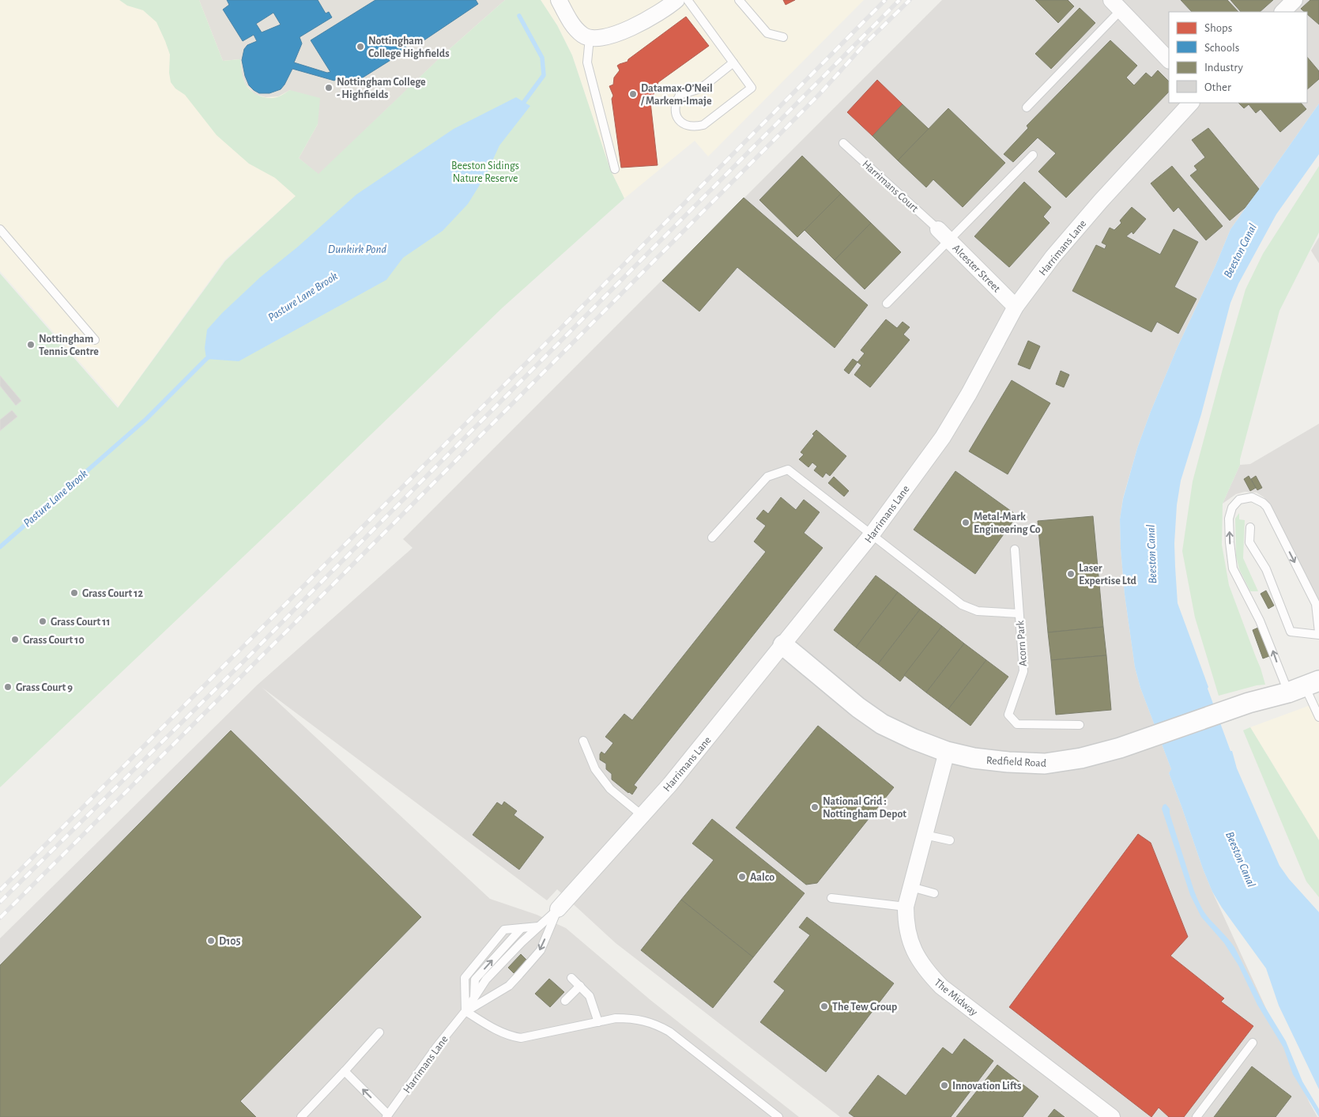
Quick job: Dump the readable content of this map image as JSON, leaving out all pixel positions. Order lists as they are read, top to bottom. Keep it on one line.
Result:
{"streets":{"street":["Harrimans Lane","Alcester Street","Redfield Road","The Midway"],"lane":["Harrimans Court","Acorn Park"]},"crossings":[["Harrimans Court","Alcester Street"],["Harrimans Lane","Alcester Street"],["Harrimans Lane","Acorn Park"],["Harrimans Lane","Redfield Road"],["Redfield Road","The Midway"]],"water":["Dunkirk Pond","Beeston Canal","Pasture Lane Brook"],"parks":["Beeston Sidings Nature Reserve"],"places":["Nottingham College Highfields","Nottingham College - Highfields","Datamax-O’Neil / Markem-Imaje","Nottingham Tennis Centre","Metal-Mark Engineering Co","Laser Expertise Ltd","Grass Court 12","Grass Court 11","Grass Court 10","Grass Court 9","National Grid : Nottingham Depot","Aalco","D105","The Tew Group","Innovation Lifts"],"legend":["Shops","Schools","Industry","Other"]}
